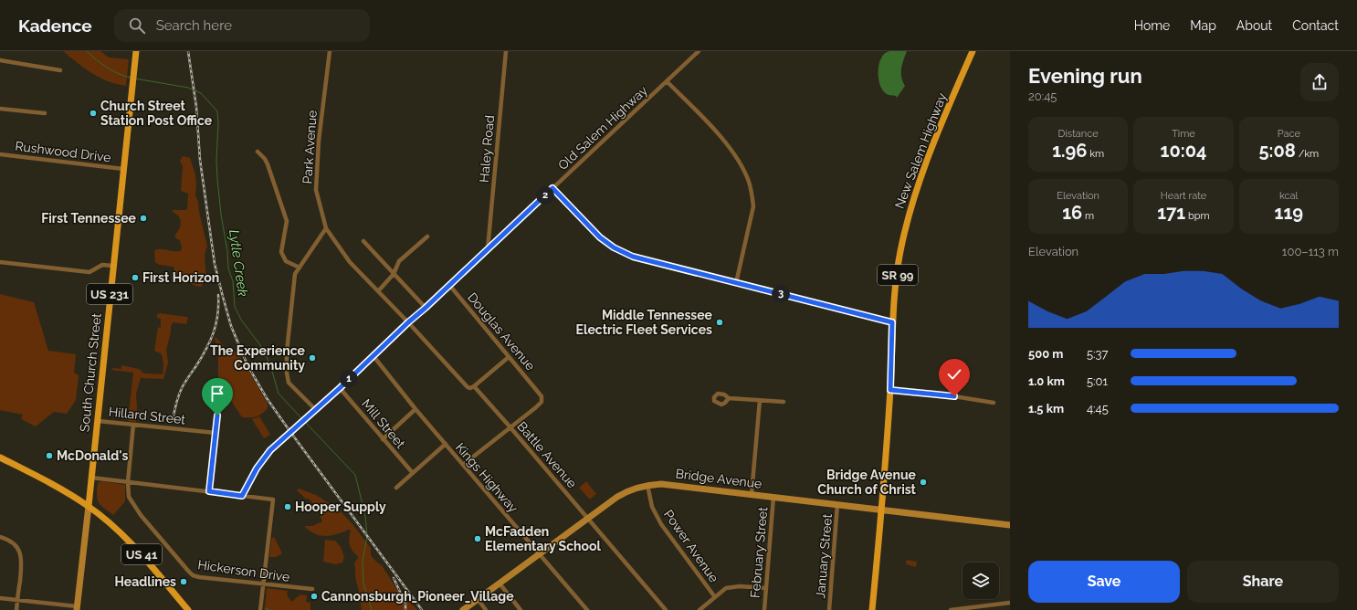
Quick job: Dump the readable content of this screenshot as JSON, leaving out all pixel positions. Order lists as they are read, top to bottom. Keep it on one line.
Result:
{"streets":{"main road":["New Salem Highway","SR 99","US 231","South Church Street","US 41"],"street":["Old Salem Highway","Park Avenue","Haley Road","Rushwood Drive","Douglas Avenue","Hillard Street","Mill Street","Battle Avenue","Kings Highway","Bridge Avenue","Power Avenue","February Street","January Street","Hickerson Drive"]},"crossings":[["Old Salem Highway","Park Avenue"],["Old Salem Highway","Haley Road"],["Old Salem Highway","Douglas Avenue"],["Old Salem Highway","Mill Street"],["Old Salem Highway","Battle Avenue"],["Old Salem Highway","Kings Highway"],["Park Avenue","Battle Avenue"],["New Salem Highway","Bridge Avenue"],["Rushwood Drive","South Church Street"],["Douglas Avenue","Battle Avenue"],["South Church Street","Hillard Street"],["South Church Street","US 41"],["Hillard Street","Hickerson Drive"],["Battle Avenue","Bridge Avenue"],["Kings Highway","Bridge Avenue"],["Bridge Avenue","Power Avenue"],["Bridge Avenue","February Street"],["Bridge Avenue","January Street"]],"water":["Lytle Creek"],"places":["Church Street Station Post Office","First Tennessee","First Horizon","Middle Tennessee Electric Fleet Services","The Experience Community","McDonald's","Bridge Avenue Church of Christ","Hooper Supply","McFadden Elementary School","Headlines","Cannonsburgh_Pioneer_Village"],"page":{"header":"Kadence","search":"Search here","nav":["Home","Map","About","Contact"],"heading":["Evening run","20:45"],"stats":[["Distance","1.96 km"],["Time","10:04"],["Pace","5:08 /km"],["Elevation","16 m"],["Heart rate","171 bpm"],["kcal","119"]],"pins":["2","3","1"],"chart":["Elevation","100–113 m"],"list":[{"name":"500 m","note":"5:37"},{"name":"1.0 km","note":"5:01"},{"name":"1.5 km","note":"4:45"}],"buttons":["Save","Share"]}}
